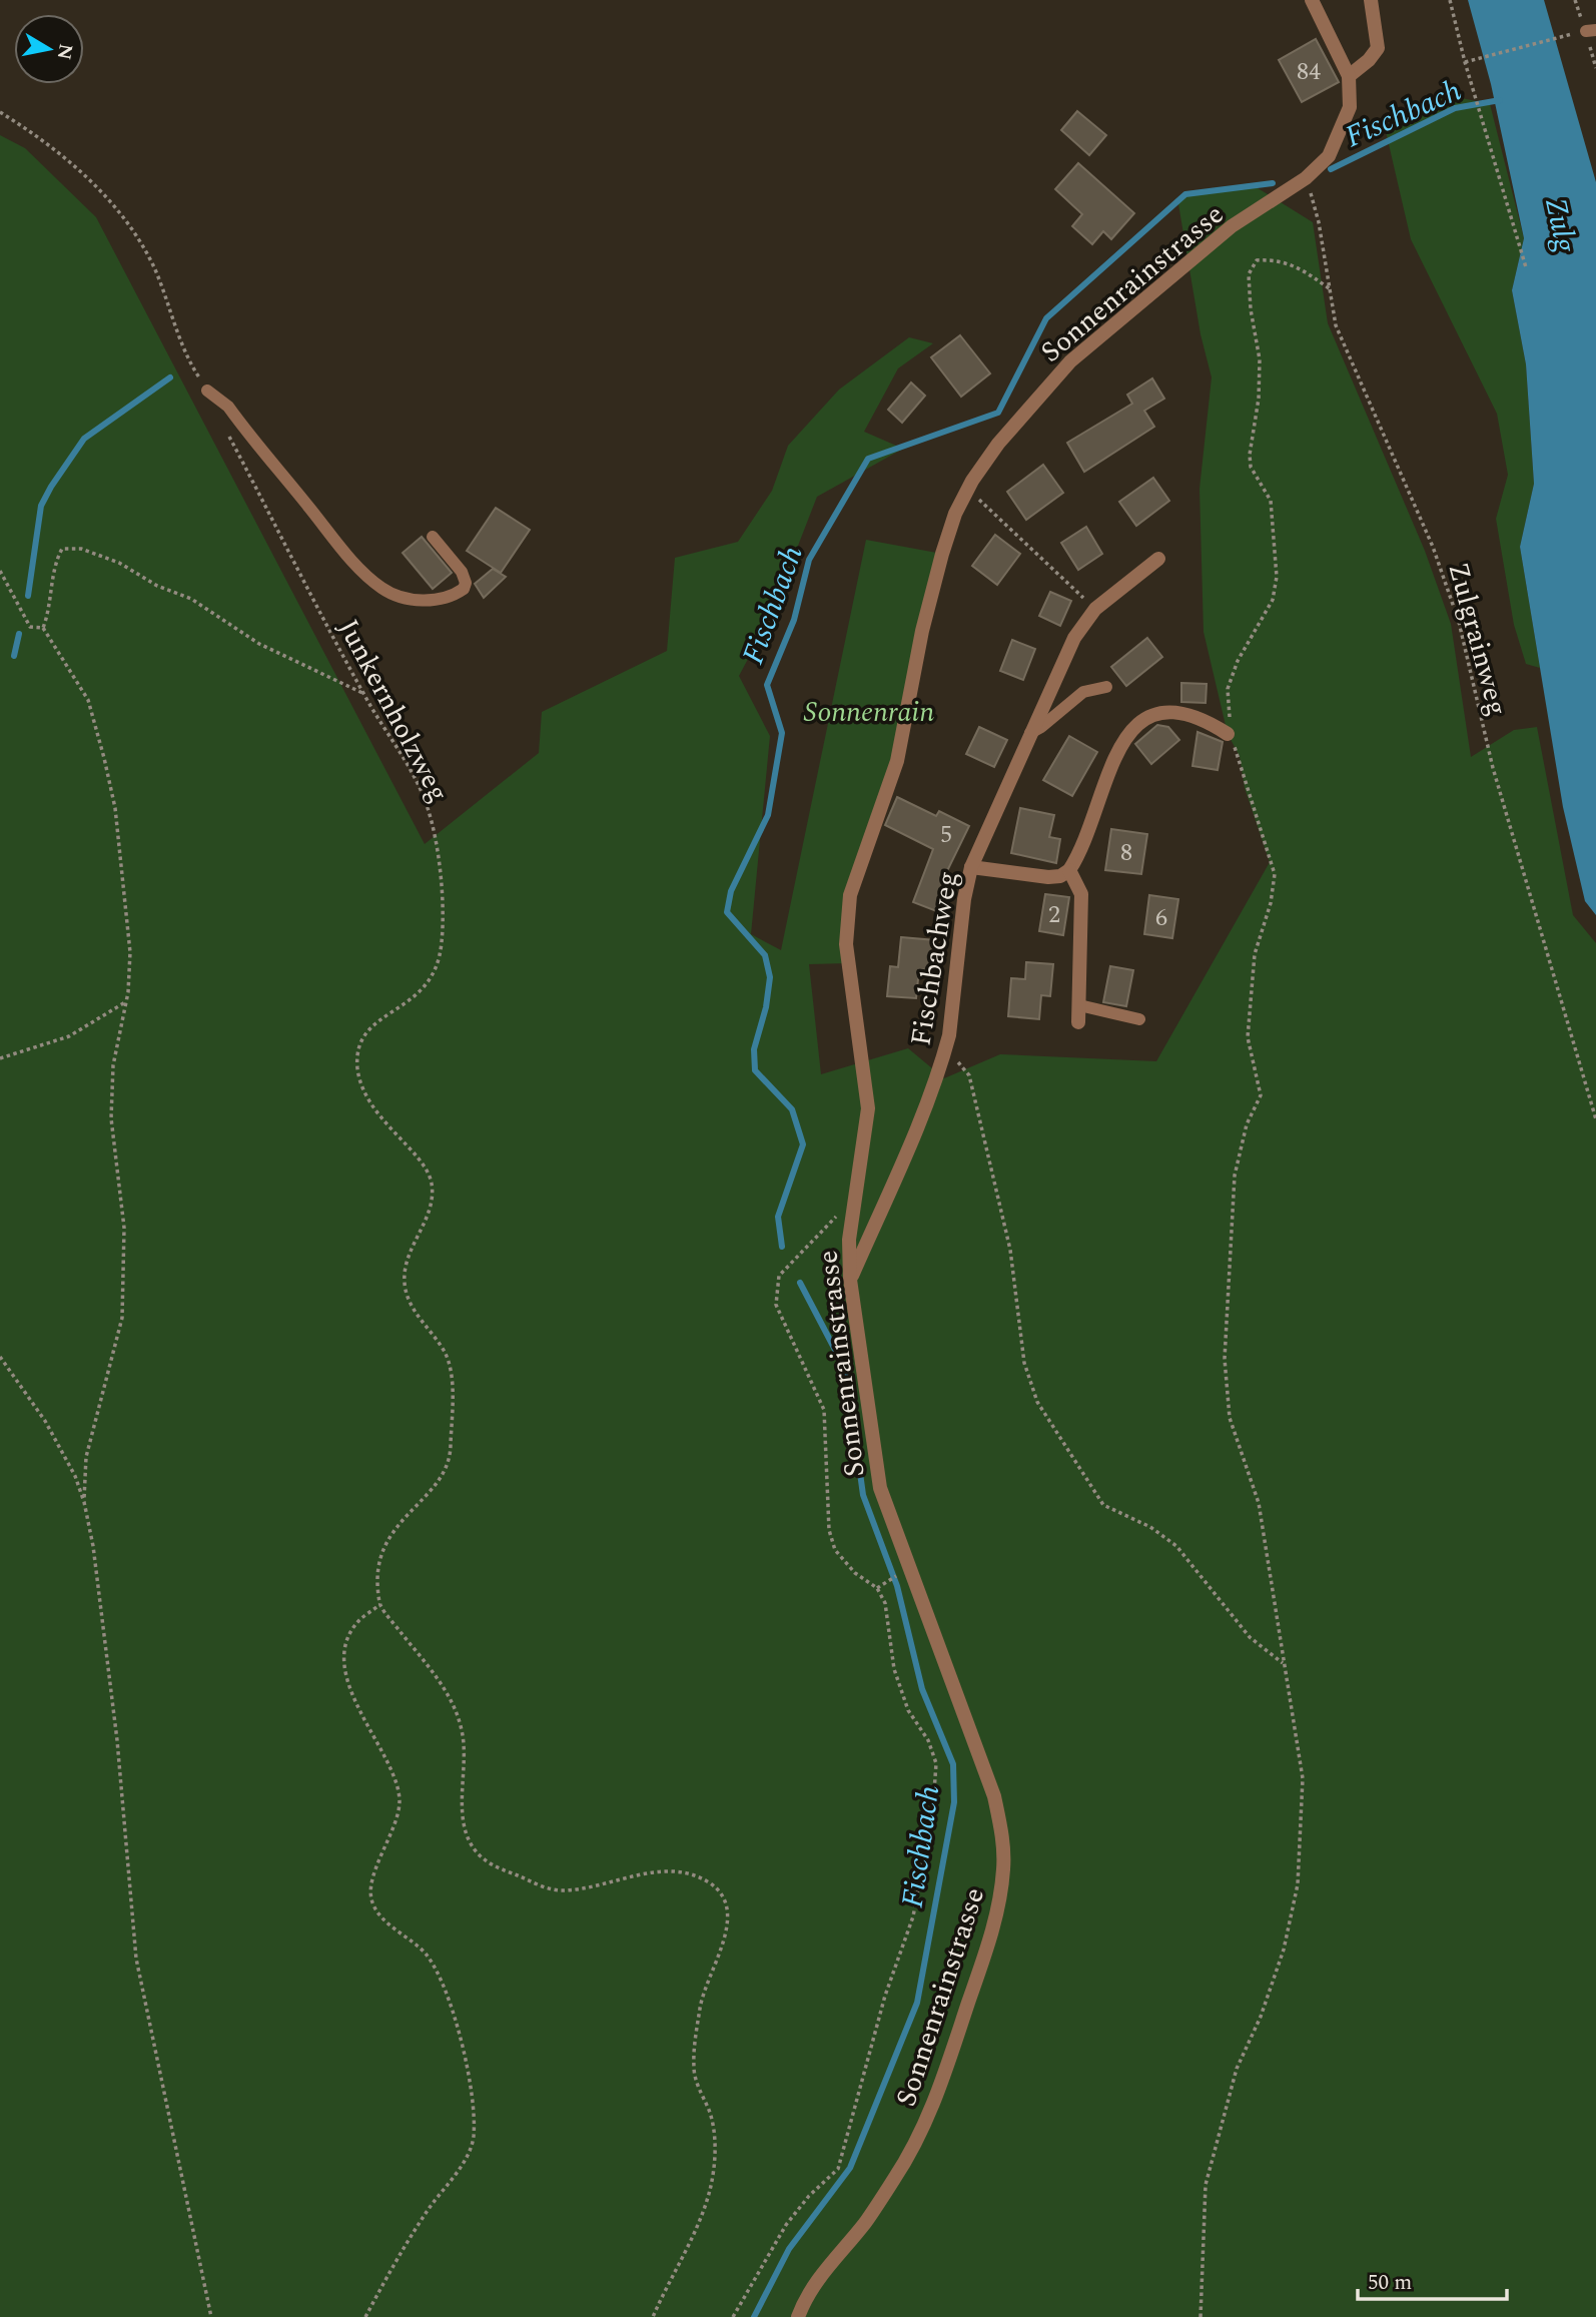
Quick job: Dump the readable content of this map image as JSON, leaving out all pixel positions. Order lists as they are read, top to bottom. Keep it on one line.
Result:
{"streets":{"street":["Sonnenrainstrasse","Fischbachweg"],"path":["Zulgrainweg","Junkernholzweg"]},"crossings":[["Sonnenrainstrasse","Zulgrainweg"],["Sonnenrainstrasse","Fischbachweg"]],"water":["Fischbach","Zulg"],"parks":["Sonnenrain"],"house_numbers":["84","5","8","2","6"],"scale_bar":"50 m","north":"right"}
